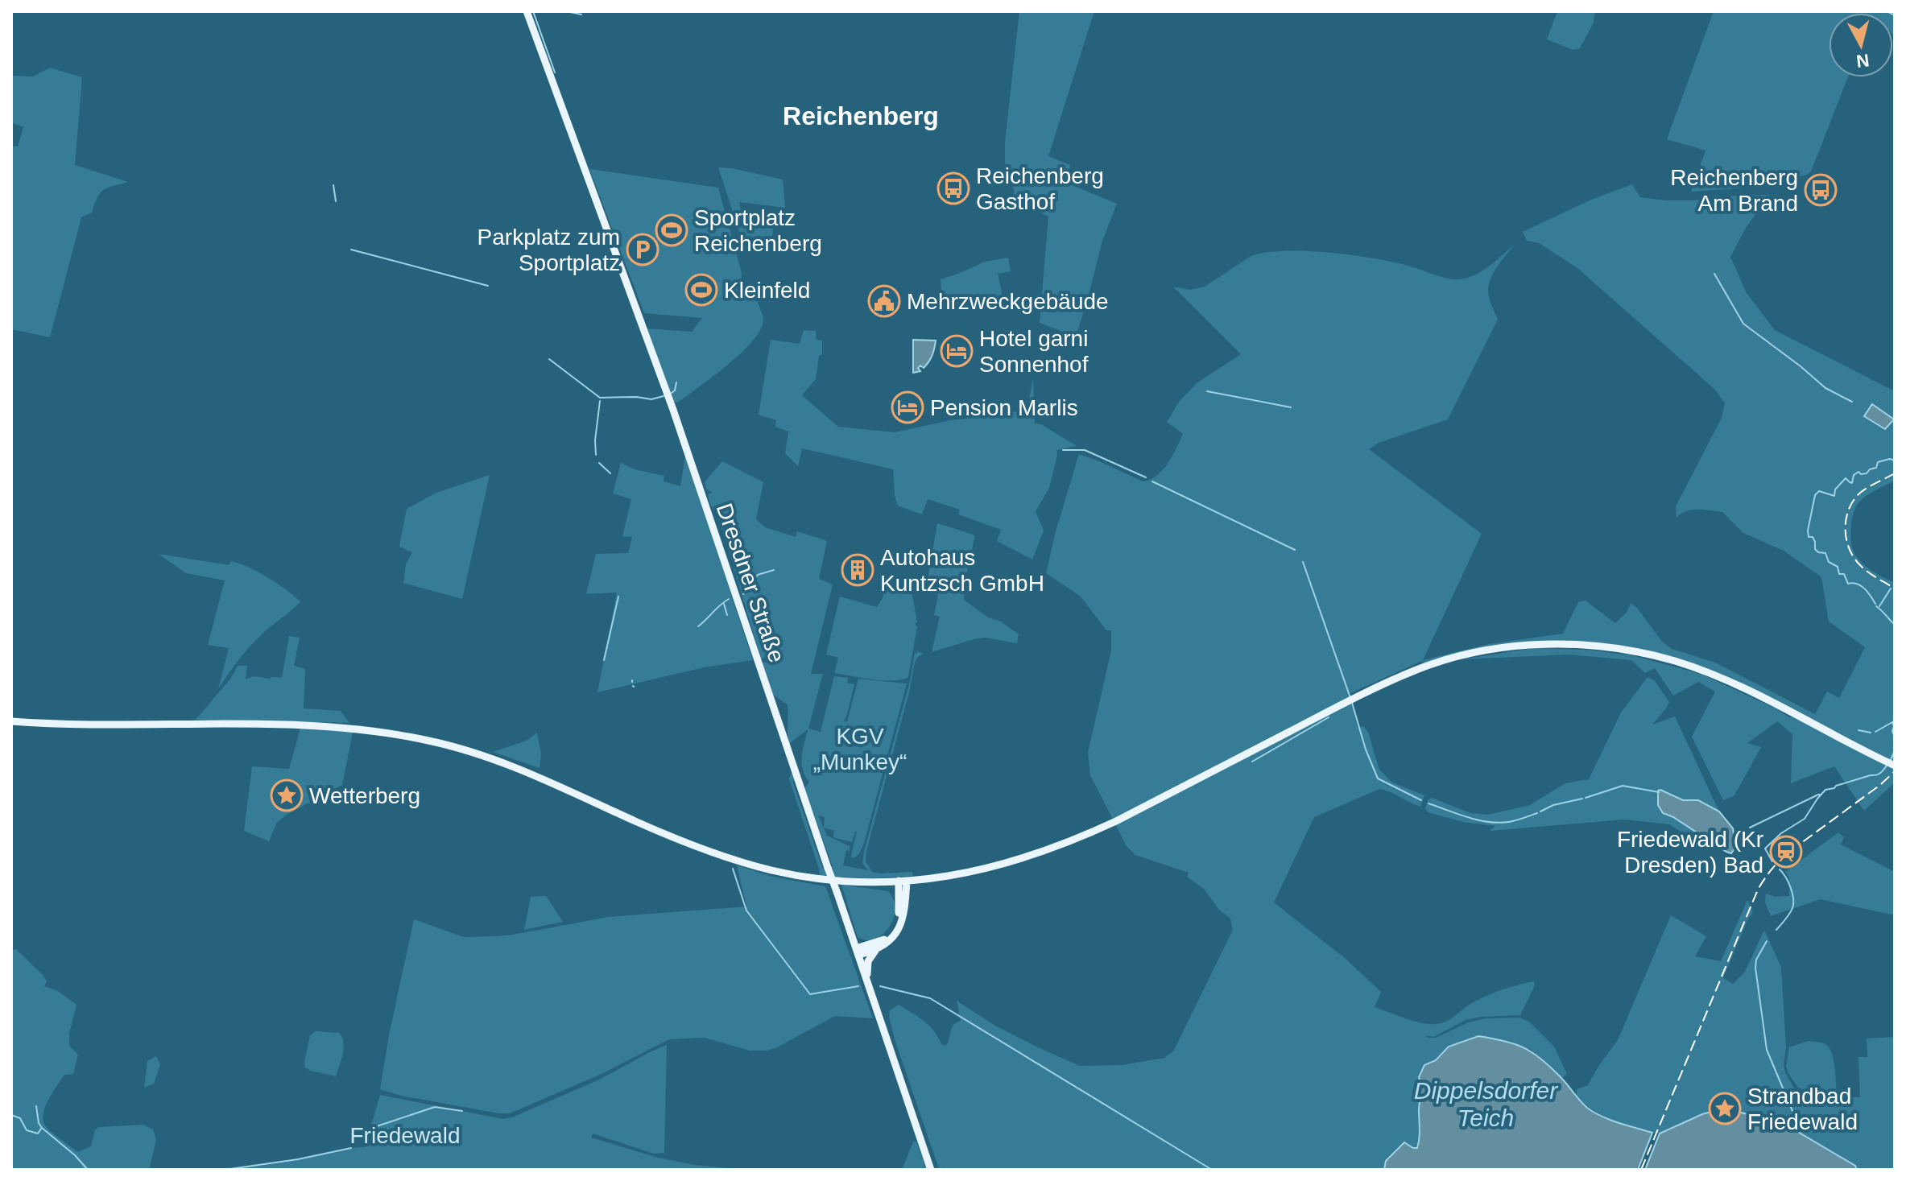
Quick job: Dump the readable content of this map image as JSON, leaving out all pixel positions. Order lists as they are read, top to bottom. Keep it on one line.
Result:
{"streets":{"main road":["Dresdner Straße"]},"districts":["Reichenberg"],"water":["Dippelsdorfer Teich"],"parks":["KGV „Munkey“","Friedewald"],"places":{"bus stop":["Reichenberg Gasthof","Reichenberg Am Brand"],"sports":["Sportplatz Reichenberg","Kleinfeld"],"parking":["Parkplatz zum Sportplatz"],"public building":["Mehrzweckgebäude"],"hotel":["Hotel garni Sonnenhof","Pension Marlis"],"building":["Autohaus Kuntzsch GmbH"],"place":["Wetterberg","Strandbad Friedewald"],"station":["Friedewald (Kr Dresden) Bad"]},"north":"bottom"}
